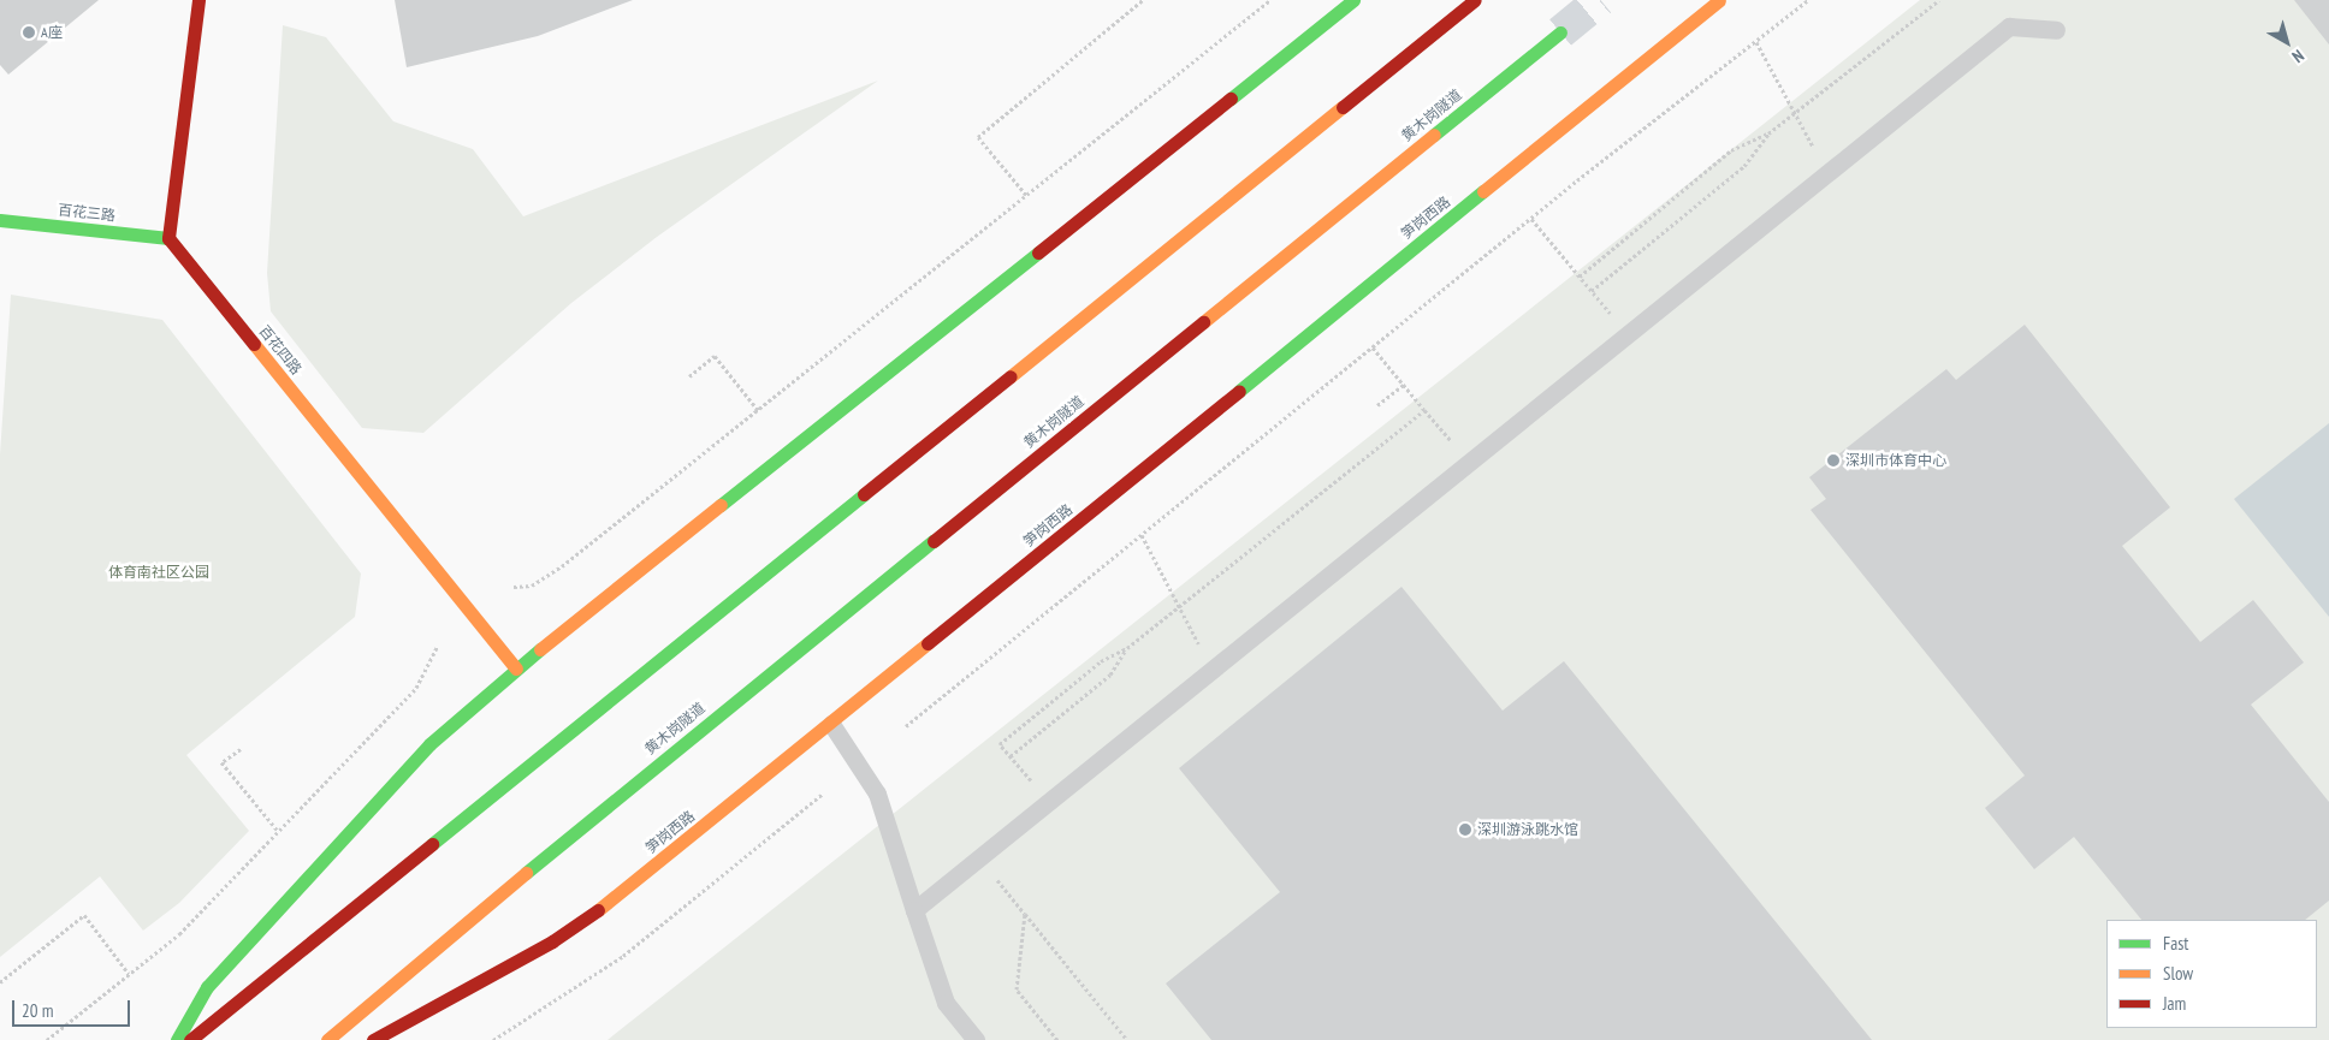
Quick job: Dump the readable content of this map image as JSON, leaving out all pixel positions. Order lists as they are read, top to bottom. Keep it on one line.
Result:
{"streets":{"main road":["黄木岗隧道","百花三路","笋岗西路","百花四路"]},"crossings":[["百花三路","百花四路"]],"parks":["体育南社区公园"],"places":["A座","深圳市体育中心","深圳游泳跳水馆"],"legend":["Fast","Slow","Jam"],"scale_bar":"20 m","north":"bottom right"}
